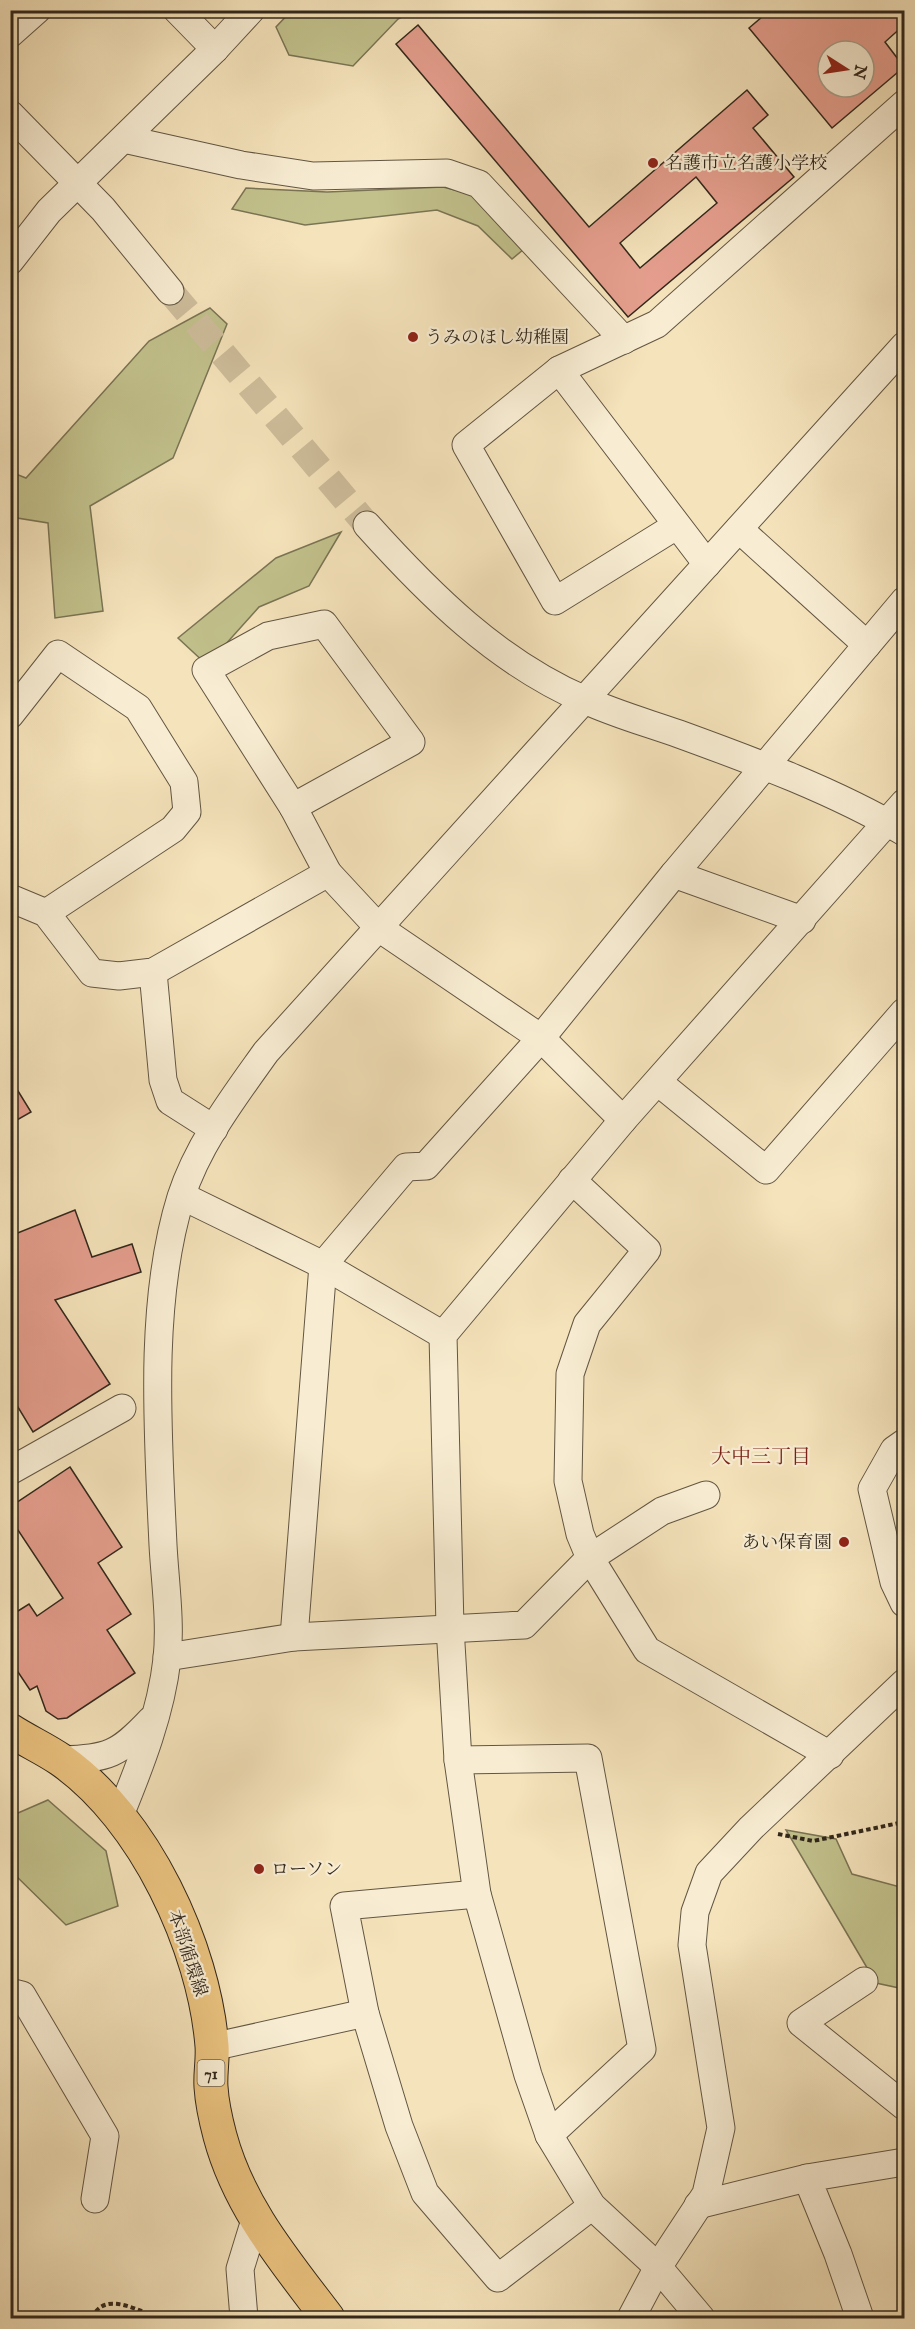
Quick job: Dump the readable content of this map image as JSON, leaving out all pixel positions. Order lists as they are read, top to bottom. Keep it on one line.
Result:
{"streets":{"main road":["本部循環線","71"]},"districts":["大中三丁目"],"places":["名護市立名護小学校","うみのほし幼稚園","あい保育園","ローソン"],"north":"right"}
